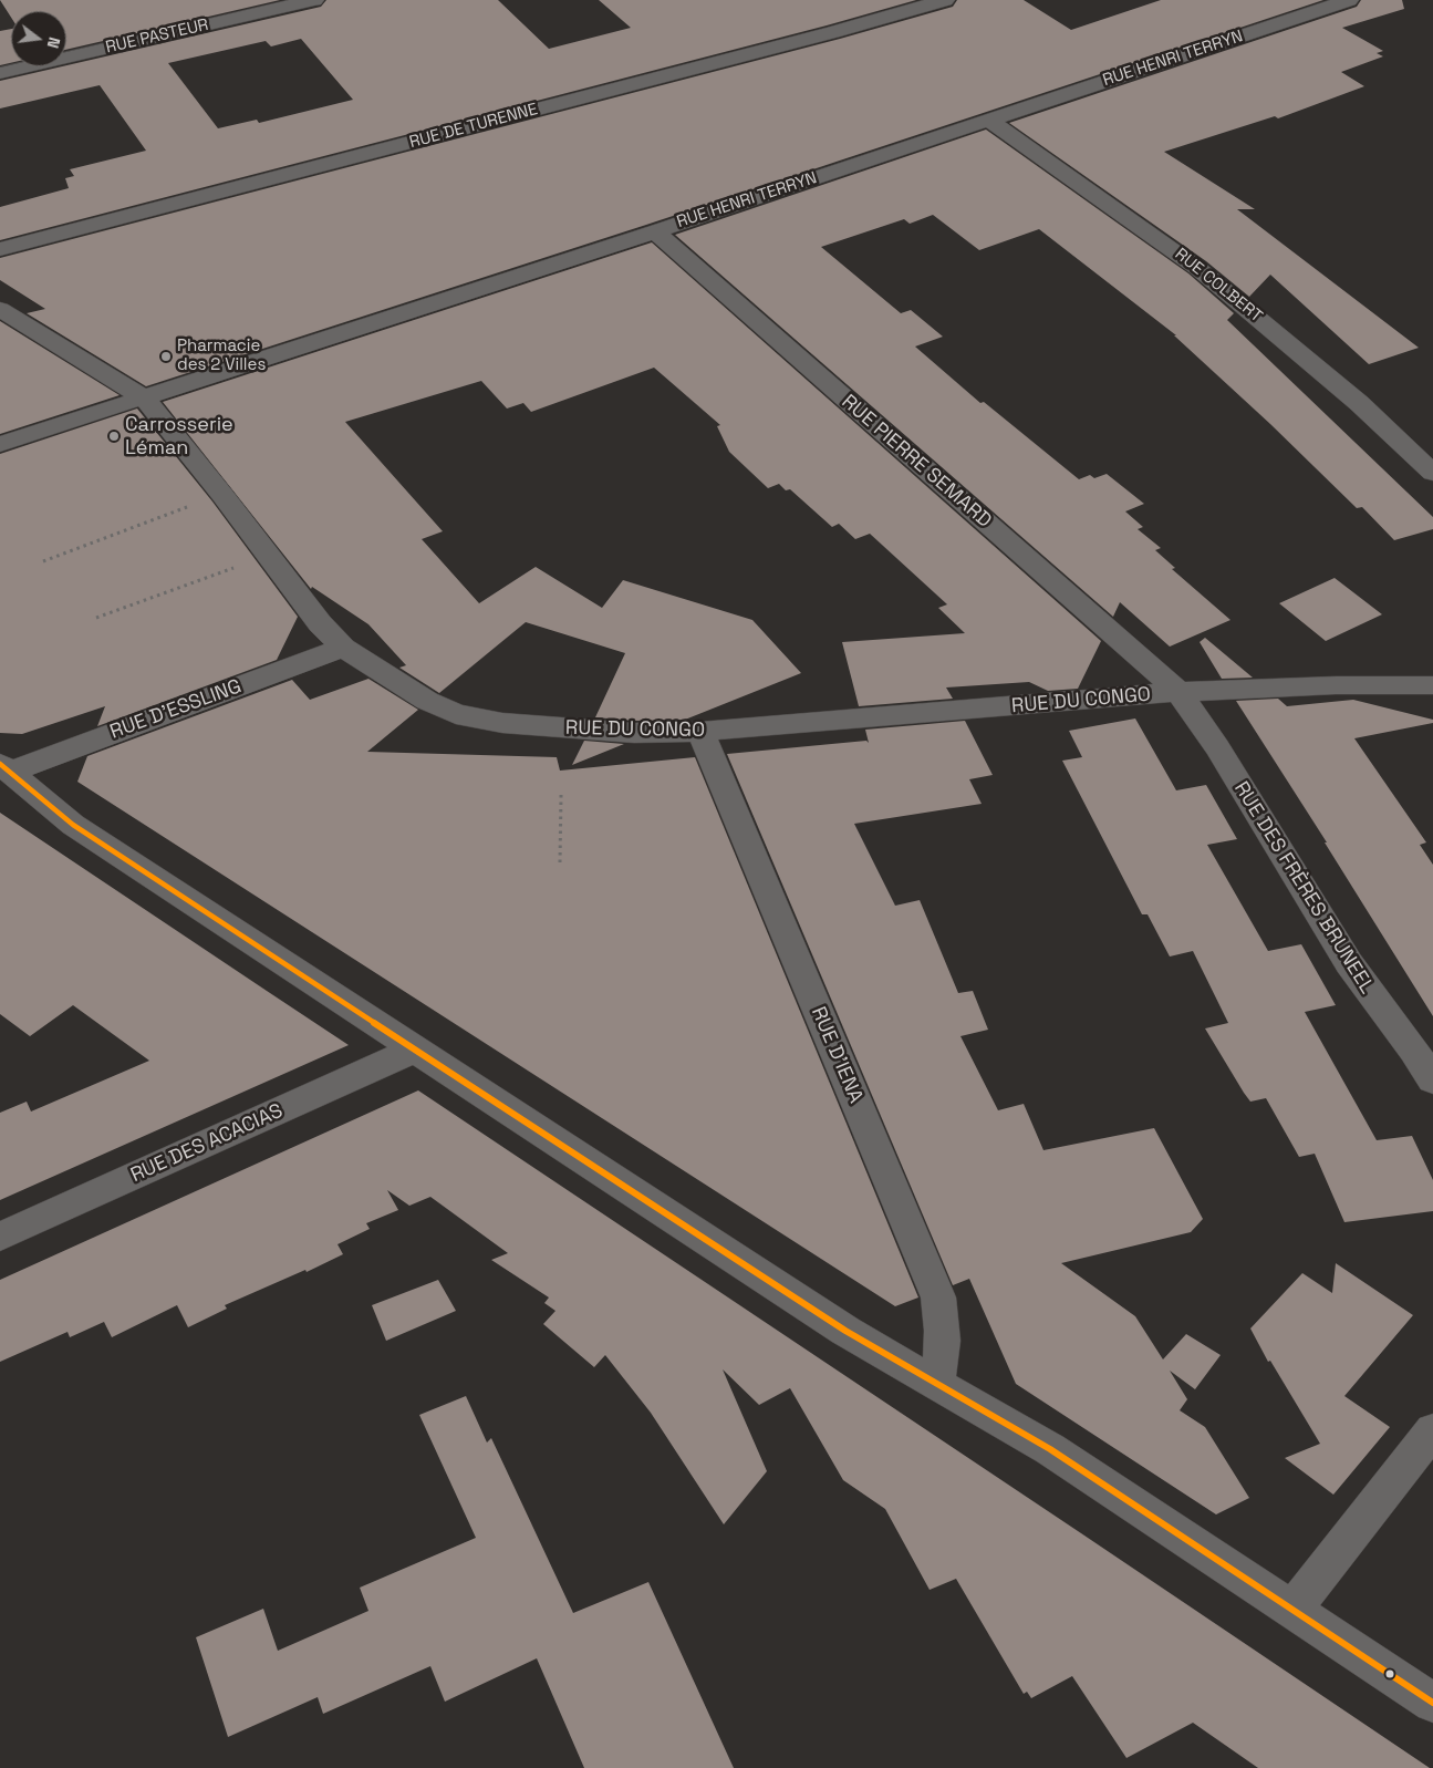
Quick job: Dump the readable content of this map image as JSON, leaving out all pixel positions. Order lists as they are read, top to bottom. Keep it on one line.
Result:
{"streets":{"street":["RUE PASTEUR","RUE HENRI TERRYN","RUE DE TURENNE","RUE COLBERT","RUE PIERRE SEMARD","RUE DU CONGO","RUE D'ESSLING","RUE DES FRÈRES BRUNEEL","RUE D'IENA","RUE DES ACACIAS"]},"crossings":[["RUE HENRI TERRYN","RUE COLBERT"],["RUE HENRI TERRYN","RUE PIERRE SEMARD"],["RUE HENRI TERRYN","RUE DU CONGO"],["RUE PIERRE SEMARD","RUE DU CONGO"],["RUE PIERRE SEMARD","RUE DES FRÈRES BRUNEEL"],["RUE DU CONGO","RUE D'ESSLING"],["RUE DU CONGO","RUE DES FRÈRES BRUNEEL"],["RUE DU CONGO","RUE D'IENA"]],"places":["Pharmacie des 2 Villes","Carrosserie Léman"],"north":"right"}
